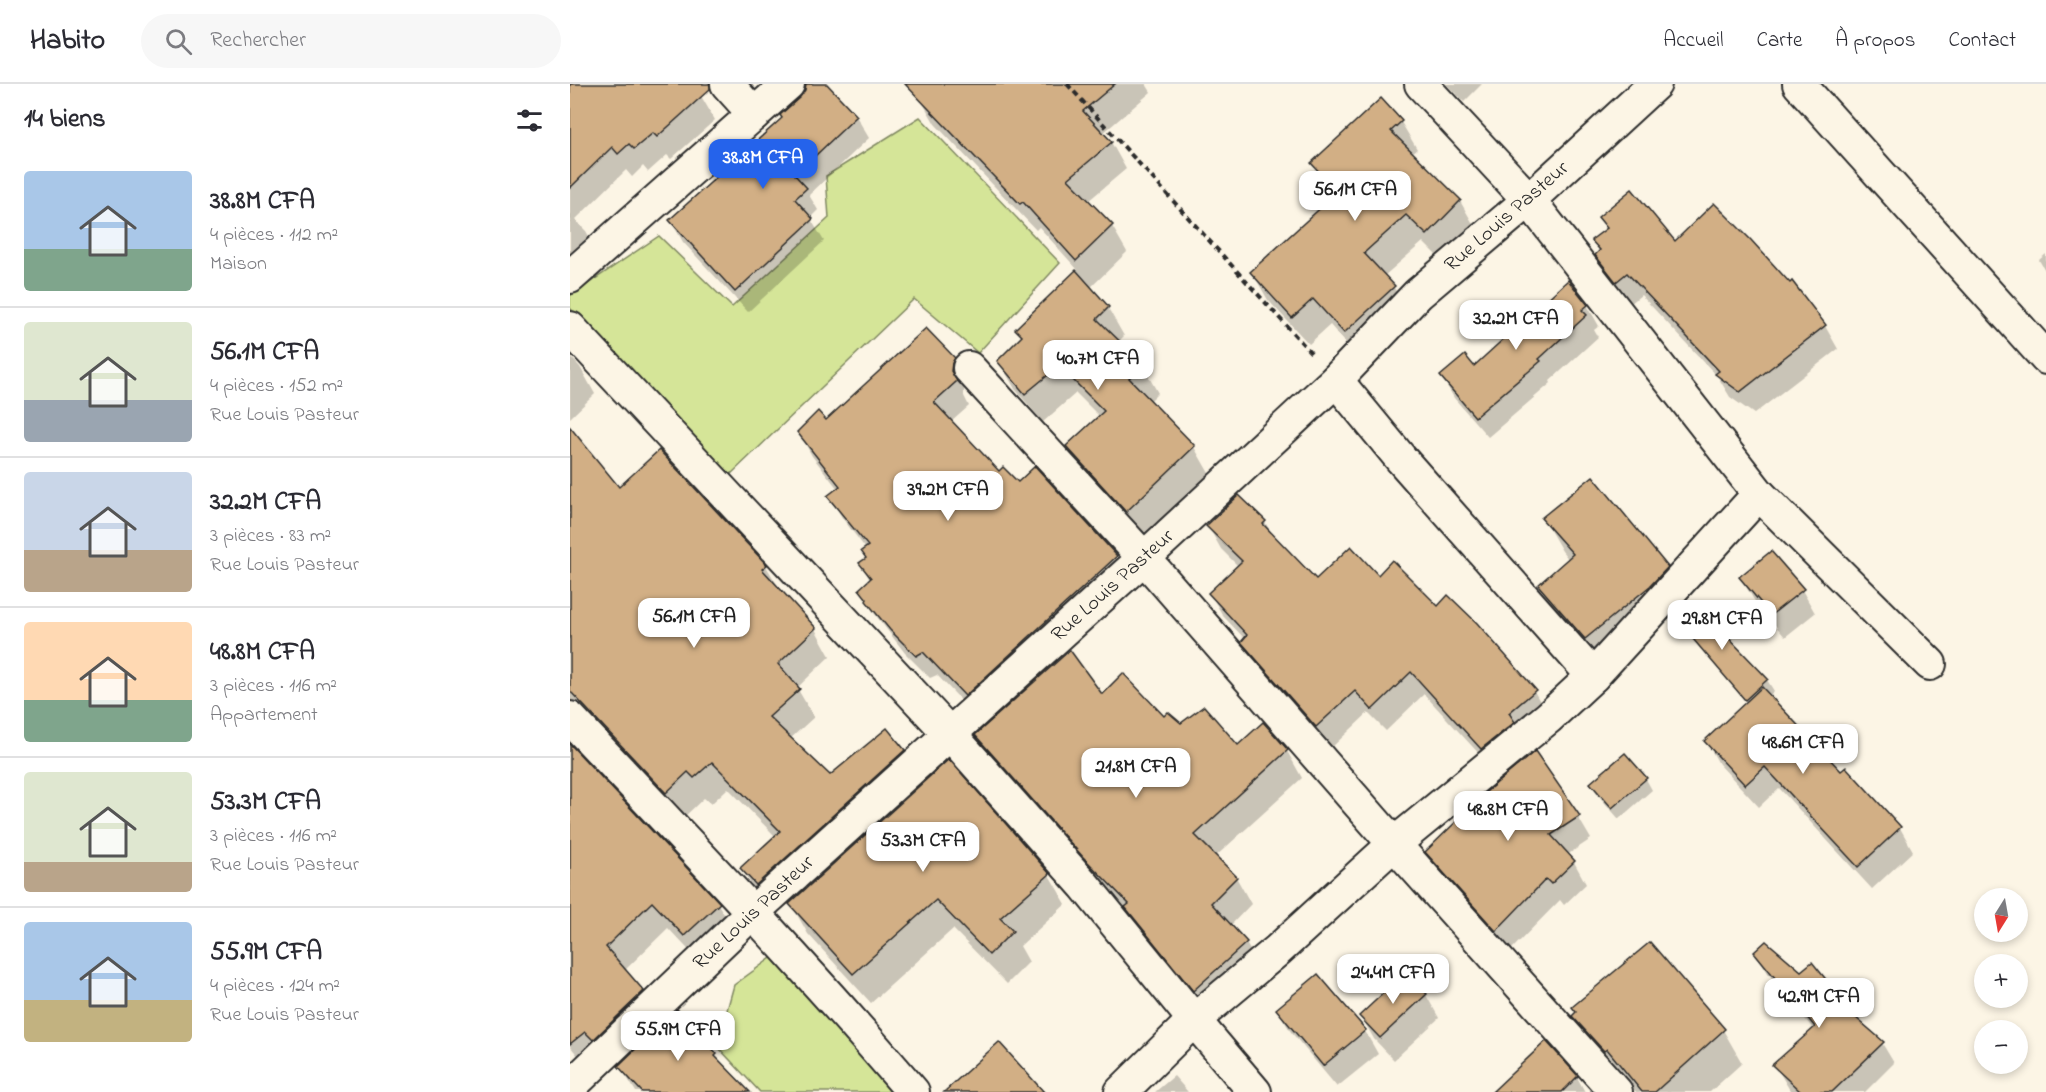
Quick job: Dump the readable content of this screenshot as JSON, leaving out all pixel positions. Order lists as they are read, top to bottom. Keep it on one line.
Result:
{"streets":{"street":["Rue Louis Pasteur"]},"north":"bottom","page":{"header":"Habito","search":"Rechercher","nav":["Accueil","Carte","À propos","Contact"],"heading":"14 biens","price":["38.8M CFA","56.1M CFA","32.2M CFA","40.7M CFA","39.2M CFA","56.1M CFA","29.8M CFA","48.6M CFA","21.8M CFA","48.8M CFA","53.3M CFA","24.4M CFA","42.9M CFA","55.9M CFA"],"list":[{"name":"38.8M CFA","note":"4 pièces · 112 m² · Maison"},{"name":"56.1M CFA","note":"4 pièces · 152 m² · Rue Louis Pasteur"},{"name":"32.2M CFA","note":"3 pièces · 83 m² · Rue Louis Pasteur"},{"name":"48.8M CFA","note":"3 pièces · 116 m² · Appartement"},{"name":"53.3M CFA","note":"3 pièces · 116 m² · Rue Louis Pasteur"},{"name":"55.9M CFA","note":"4 pièces · 124 m² · Rue Louis Pasteur"}],"map_buttons":["+","−"]}}
